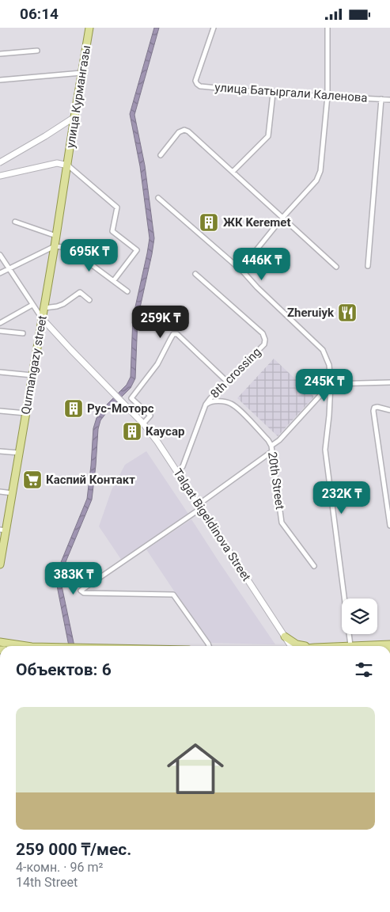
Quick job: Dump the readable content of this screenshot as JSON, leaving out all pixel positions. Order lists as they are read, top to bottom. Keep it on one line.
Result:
{"streets":{"main road":["улица Курмангазы","Qurmangazy street"],"street":["улица Батыргали Каленова","8th crossing","20th Street","Talgat Bigeldinova Street"]},"crossings":[["улица Курмангазы","Qurmangazy street"],["Qurmangazy street","Talgat Bigeldinova Street"],["8th crossing","20th Street"],["8th crossing","Talgat Bigeldinova Street"]],"places":{"building":["ЖК Keremet","Рус-Моторс","Каусар"],"restaurant":["Zheruiyk"],"supermarket":["Каспий Контакт"]},"page":{"status":"06:14","price":["695K ₸","446K ₸","259K ₸","245K ₸","232K ₸","383K ₸"],"heading":"Объектов: 6","list":[{"name":"259 000 ₸/мес.","note":"4-комн. · 96 m² · 14th Street"}]}}
